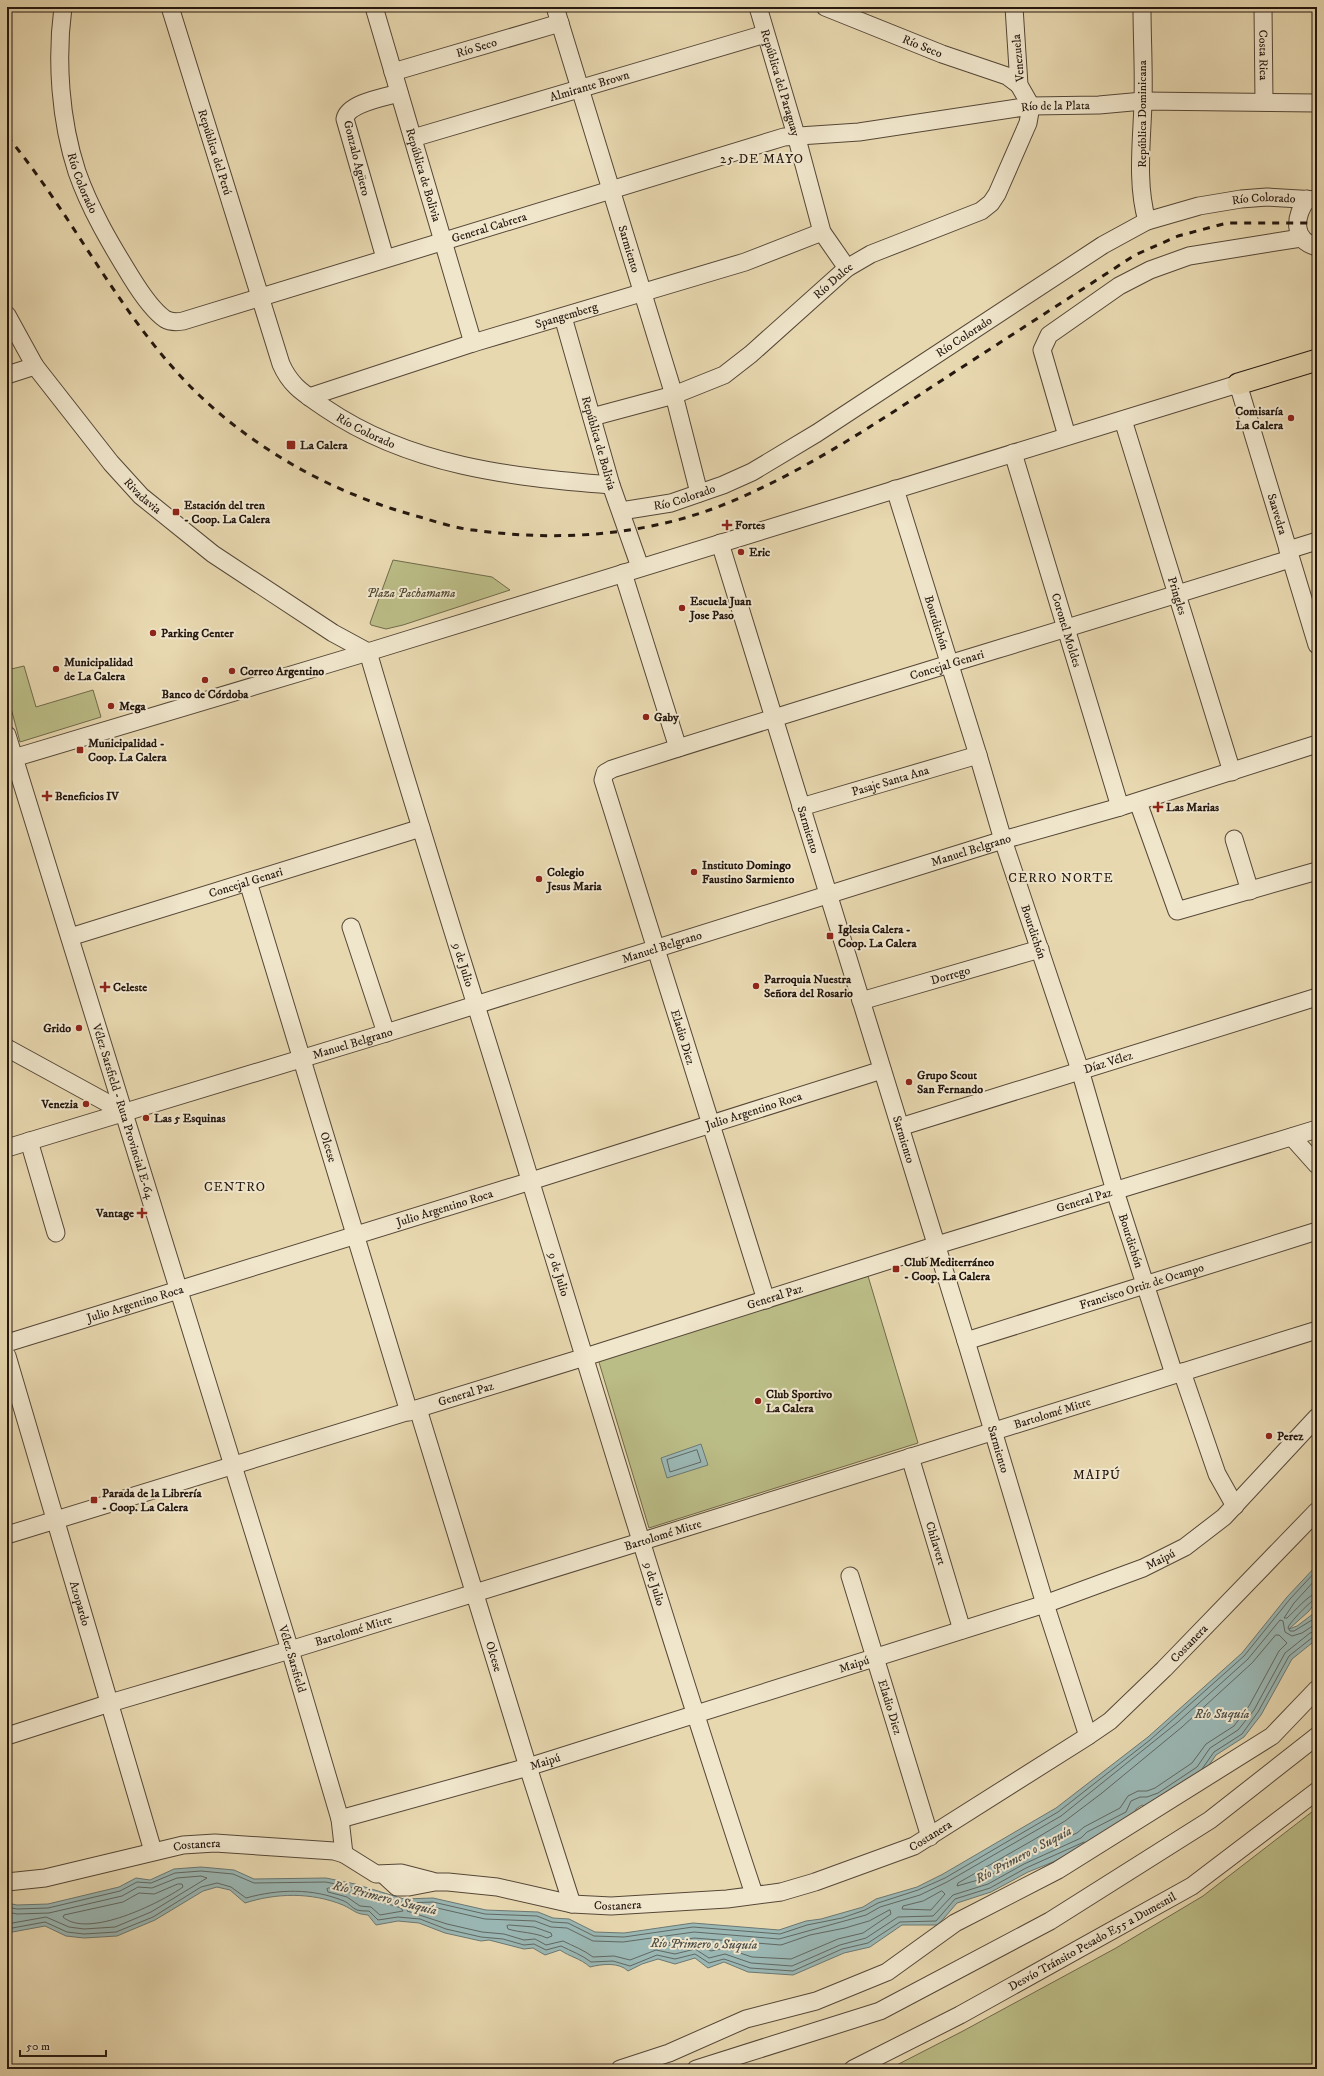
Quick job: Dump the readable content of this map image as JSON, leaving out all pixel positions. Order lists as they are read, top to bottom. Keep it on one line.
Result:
{"streets":{"street":["Río Seco","Costa Rica","Venezuela","República del Paraguay","Almirante Brown","Río de la Plata","República Dominicana","República del Perú","Gonzalo Agüero","República de Bolivia","Río Colorado","General Cabrera","Sarmiento","Río Dulce","Spangemberg","Rivadavia","Saavedra","Pringles","Bourdichón","Coronel Moldes","Concejal Genari","Pasaje Santa Ana","Manuel Belgrano","9 de Julio","Dorrego","Eladio Diez","Díaz Vélez","Julio Argentino Roca","Vélez Sarsfield - Ruta Provincial E-64","Olcese","General Paz","Francisco Ortiz de Ocampo","Bartolomé Mitre","Chilavert","Maipú","Azopardo","Costanera","Vélez Sarsfield","Desvío Tránsito Pesado E55 a Dumesnil"]},"crossings":[["Río Seco","Venezuela"],["Río Seco","República de Bolivia"],["Río Seco","Sarmiento"],["Costa Rica","Río de la Plata"],["Venezuela","Río de la Plata"],["Venezuela","Río Dulce"],["República del Paraguay","Almirante Brown"],["República del Paraguay","Río de la Plata"],["República del Paraguay","General Cabrera"],["República del Paraguay","Río Dulce"],["República del Paraguay","Spangemberg"],["Almirante Brown","República de Bolivia"],["Almirante Brown","Sarmiento"],["Río de la Plata","República Dominicana"],["Río de la Plata","General Cabrera"],["Río de la Plata","Río Dulce"],["República Dominicana","Río Colorado"],["República del Perú","Río Colorado"],["República del Perú","General Cabrera"],["Gonzalo Agüero","República de Bolivia"],["Gonzalo Agüero","General Cabrera"],["República de Bolivia","Río Colorado"],["República de Bolivia","General Cabrera"],["República de Bolivia","Río Dulce"],["República de Bolivia","Spangemberg"],["Río Colorado","General Cabrera"],["Río Colorado","Sarmiento"],["Río Colorado","Spangemberg"],["General Cabrera","Sarmiento"],["Sarmiento","Río Dulce"],["Sarmiento","Spangemberg"],["Sarmiento","Concejal Genari"],["Sarmiento","Pasaje Santa Ana"],["Sarmiento","Manuel Belgrano"],["Sarmiento","Dorrego"],["Sarmiento","Díaz Vélez"],["Sarmiento","Julio Argentino Roca"],["Sarmiento","General Paz"],["Sarmiento","Francisco Ortiz de Ocampo"],["Sarmiento","Bartolomé Mitre"],["Sarmiento","Maipú"],["Sarmiento","Costanera"],["Rivadavia","9 de Julio"],["Saavedra","Concejal Genari"],["Pringles","Concejal Genari"],["Pringles","Manuel Belgrano"],["Bourdichón","Concejal Genari"],["Bourdichón","Pasaje Santa Ana"],["Bourdichón","Manuel Belgrano"],["Bourdichón","Dorrego"],["Bourdichón","Díaz Vélez"],["Bourdichón","General Paz"],["Bourdichón","Francisco Ortiz de Ocampo"],["Bourdichón","Bartolomé Mitre"],["Bourdichón","Maipú"],["Coronel Moldes","Concejal Genari"],["Coronel Moldes","Manuel Belgrano"],["Concejal Genari","9 de Julio"],["Concejal Genari","Eladio Diez"],["Concejal Genari","Vélez Sarsfield - Ruta Provincial E-64"],["Concejal Genari","Olcese"],["Manuel Belgrano","9 de Julio"],["Manuel Belgrano","Eladio Diez"],["Manuel Belgrano","Vélez Sarsfield - Ruta Provincial E-64"],["Manuel Belgrano","Olcese"],["9 de Julio","Julio Argentino Roca"],["9 de Julio","General Paz"],["9 de Julio","Bartolomé Mitre"],["9 de Julio","Maipú"],["9 de Julio","Costanera"],["Eladio Diez","Julio Argentino Roca"],["Eladio Diez","General Paz"],["Eladio Diez","Maipú"],["Eladio Diez","Costanera"],["Julio Argentino Roca","Vélez Sarsfield - Ruta Provincial E-64"],["Julio Argentino Roca","Olcese"],["Vélez Sarsfield - Ruta Provincial E-64","General Paz"],["Vélez Sarsfield - Ruta Provincial E-64","Vélez Sarsfield"],["Olcese","General Paz"],["Olcese","Bartolomé Mitre"],["Olcese","Maipú"],["Olcese","Costanera"],["General Paz","Azopardo"],["General Paz","Vélez Sarsfield"],["Bartolomé Mitre","Chilavert"],["Bartolomé Mitre","Azopardo"],["Bartolomé Mitre","Vélez Sarsfield"],["Chilavert","Maipú"],["Maipú","Vélez Sarsfield"],["Azopardo","Costanera"],["Costanera","Vélez Sarsfield"]],"districts":["25 DE MAYO","CERRO NORTE","CENTRO","MAIPÚ"],"water":["Río Suquía","Río Primero o Suquía"],"parks":["Plaza Pachamama"],"places":{"other":["Comisaría La Calera","Eric","Escuela Juan Jose Paso","Parking Center","Municipalidad de La Calera","Correo Argentino","Banco de Córdoba","Mega","Gaby","Instituto Domingo Faustino Sarmiento","Colegio Jesus Maria","Parroquia Nuestra Señora del Rosario","Grido","Grupo Scout San Fernando","Venezia","Las 5 Esquinas","Club Sportivo La Calera","Perez"],"transit":["La Calera","Estación del tren - Coop. La Calera","Municipalidad - Coop. La Calera","Iglesia Calera - Coop. La Calera","Club Mediterráneo - Coop. La Calera","Parada de la Librería - Coop. La Calera"],"health":["Fortes","Beneficios IV","Las Marias","Celeste","Vantage"]},"scale_bar":"50 m"}
